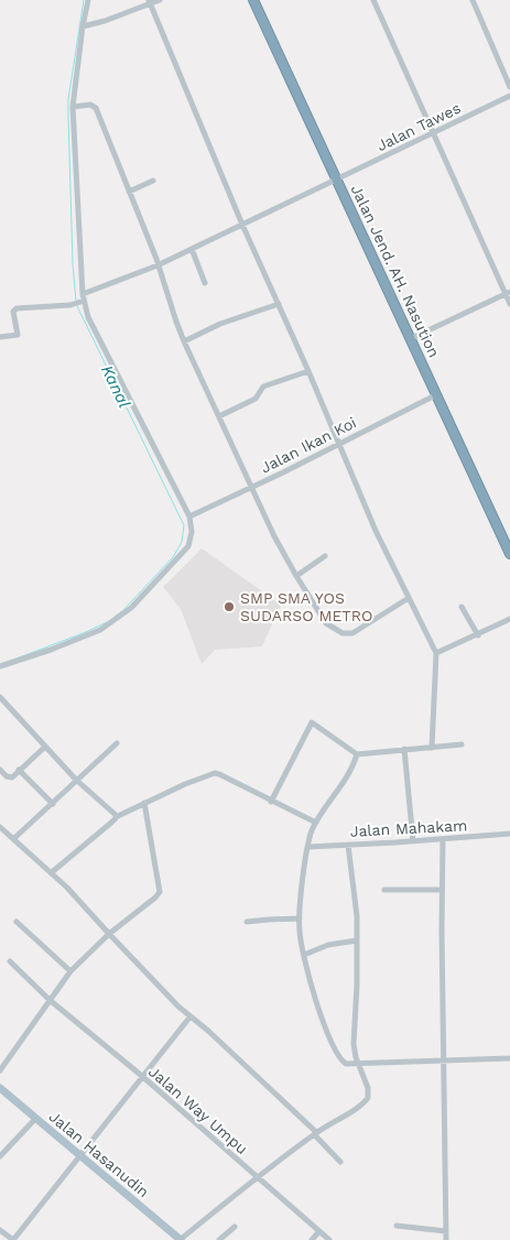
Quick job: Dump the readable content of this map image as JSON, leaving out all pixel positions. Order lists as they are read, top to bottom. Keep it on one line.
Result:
{"streets":{"highway":["Jalan Jend. AH. Nasution"],"main road":["Jalan Hasanudin"],"street":["Jalan Tawes","Jalan Ikan Koi","Jalan Mahakam","Jalan Way Umpu"]},"crossings":[["Jalan Tawes","Jalan Jend. AH. Nasution"],["Jalan Jend. AH. Nasution","Jalan Ikan Koi"]],"water":["Kanal"],"places":["SMP SMA YOS SUDARSO METRO"]}
